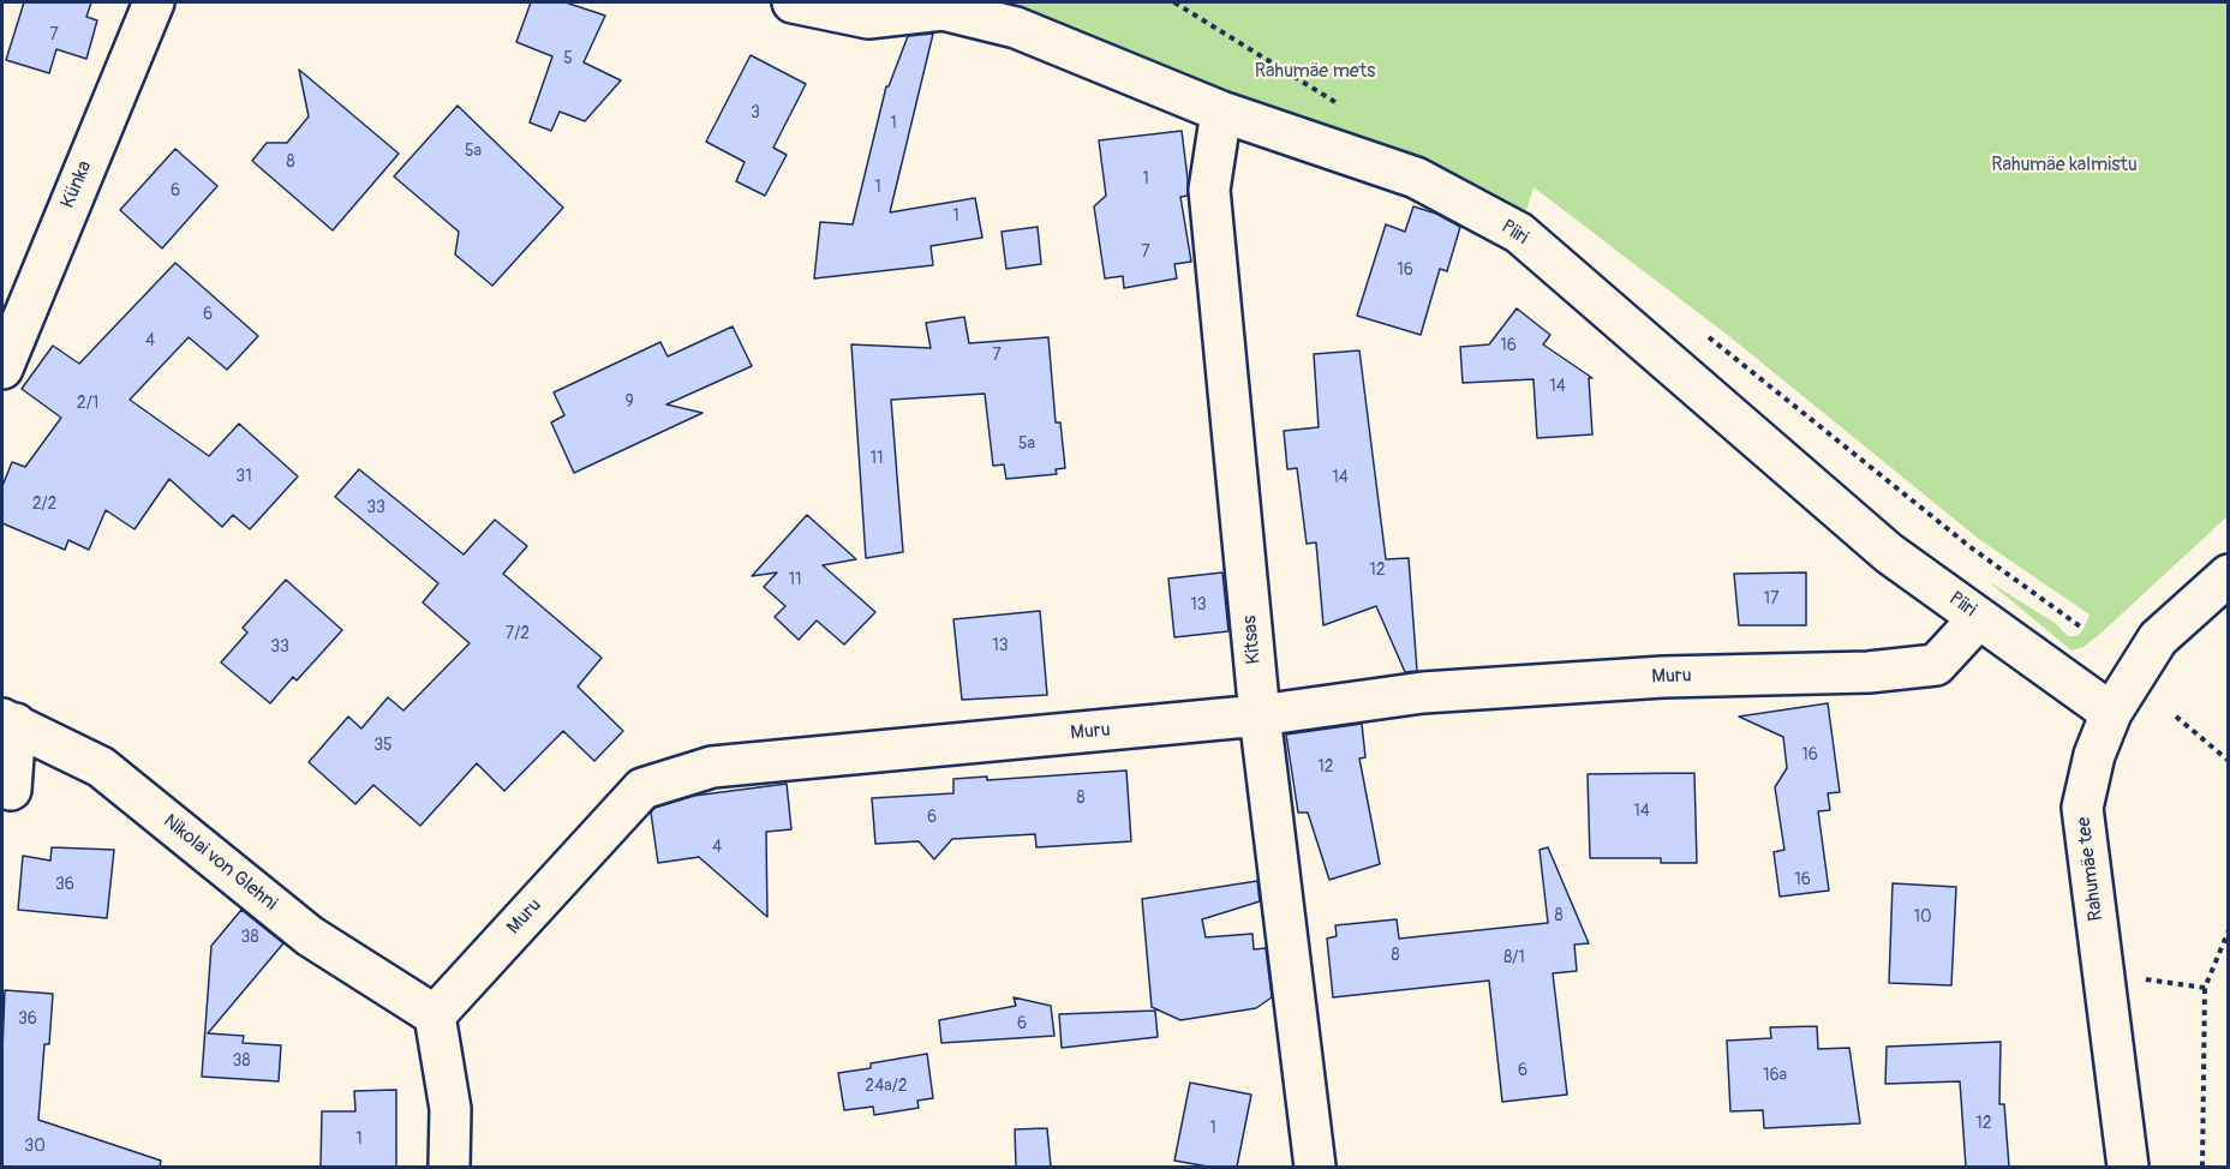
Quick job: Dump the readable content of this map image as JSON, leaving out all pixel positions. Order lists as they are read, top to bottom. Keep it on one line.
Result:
{"streets":{"street":["Künka","Piiri","Kitsas","Muru","Nikolai von Glehni","Rahumäe tee"]},"crossings":[["Piiri","Kitsas"],["Piiri","Muru"],["Piiri","Rahumäe tee"],["Kitsas","Muru"],["Muru","Nikolai von Glehni"]],"parks":["Rahumäe mets","Rahumäe kalmistu"],"house_numbers":["7","5","3","1","5a","8","1","1","6","1","7","16","6","4","16","7","14","9","2/1","5a","11","31","14","2/2","33","12","11","17","13","7/2","13","33","35","16","12","8","14","6","4","16","36","8","10","38","8","8/1","36","6","38","6","16a","24a/2","12","1","1","30"]}
